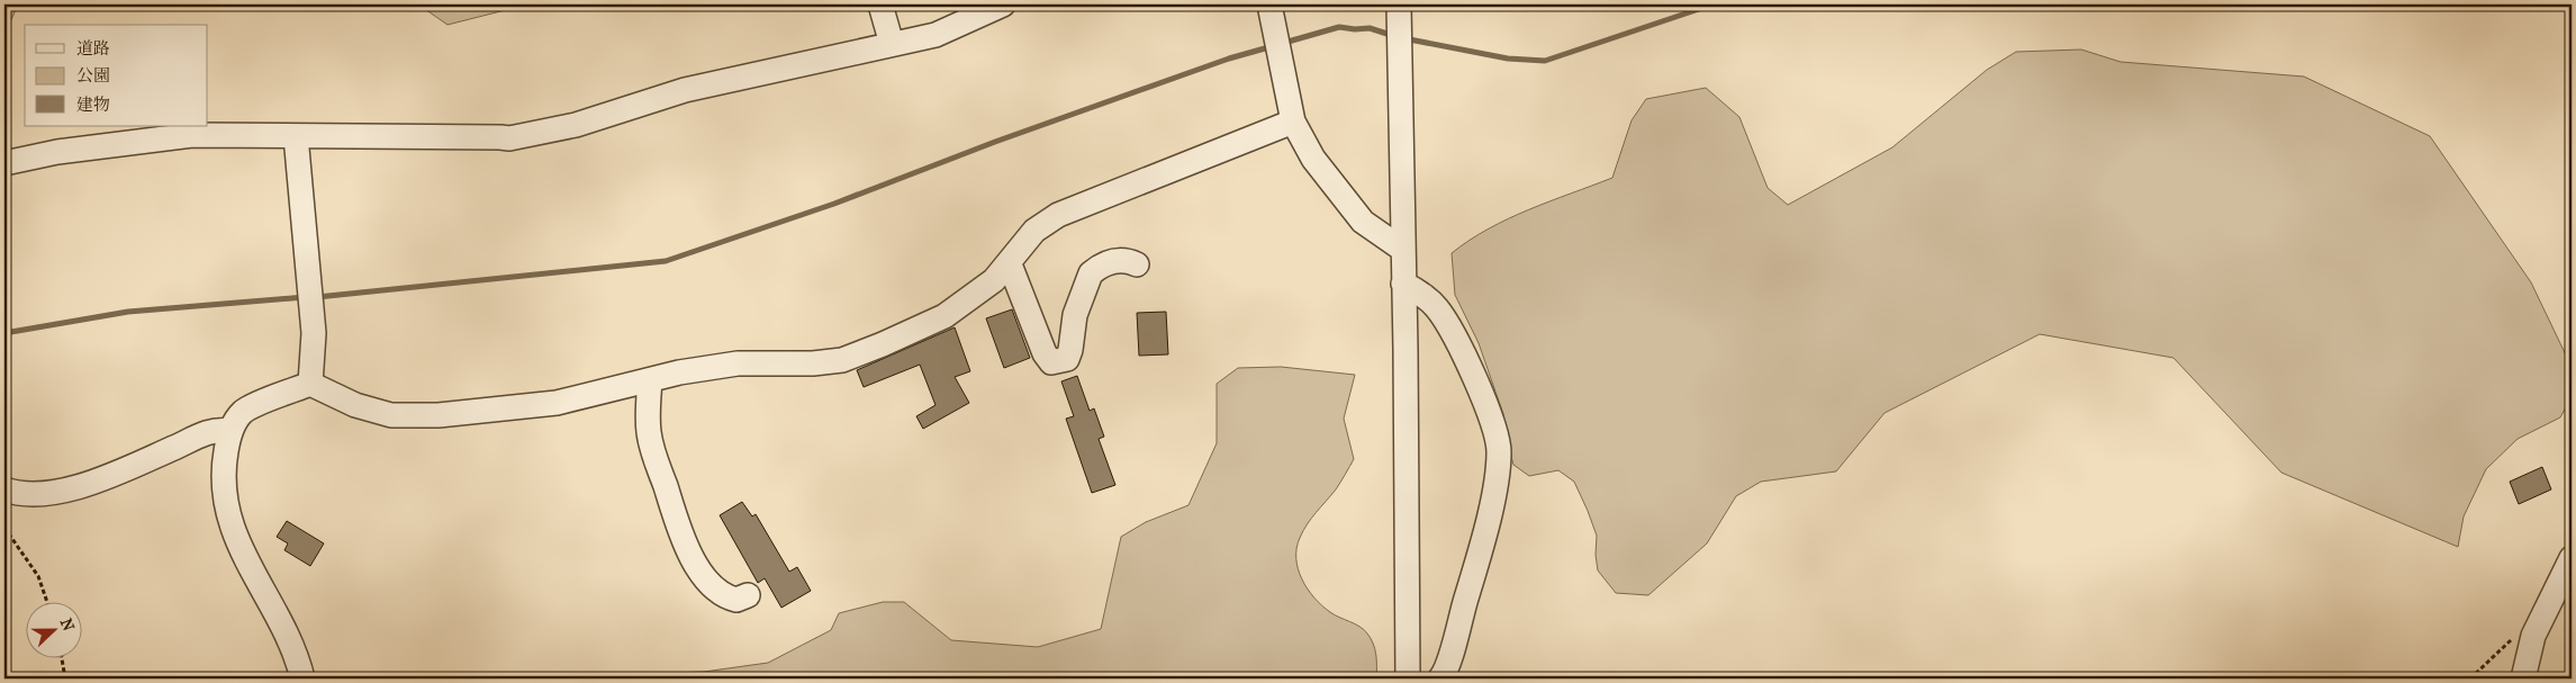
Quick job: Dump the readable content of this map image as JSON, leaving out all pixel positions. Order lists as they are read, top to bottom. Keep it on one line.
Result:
{"legend":["道路","公園","建物"],"north":"right"}
